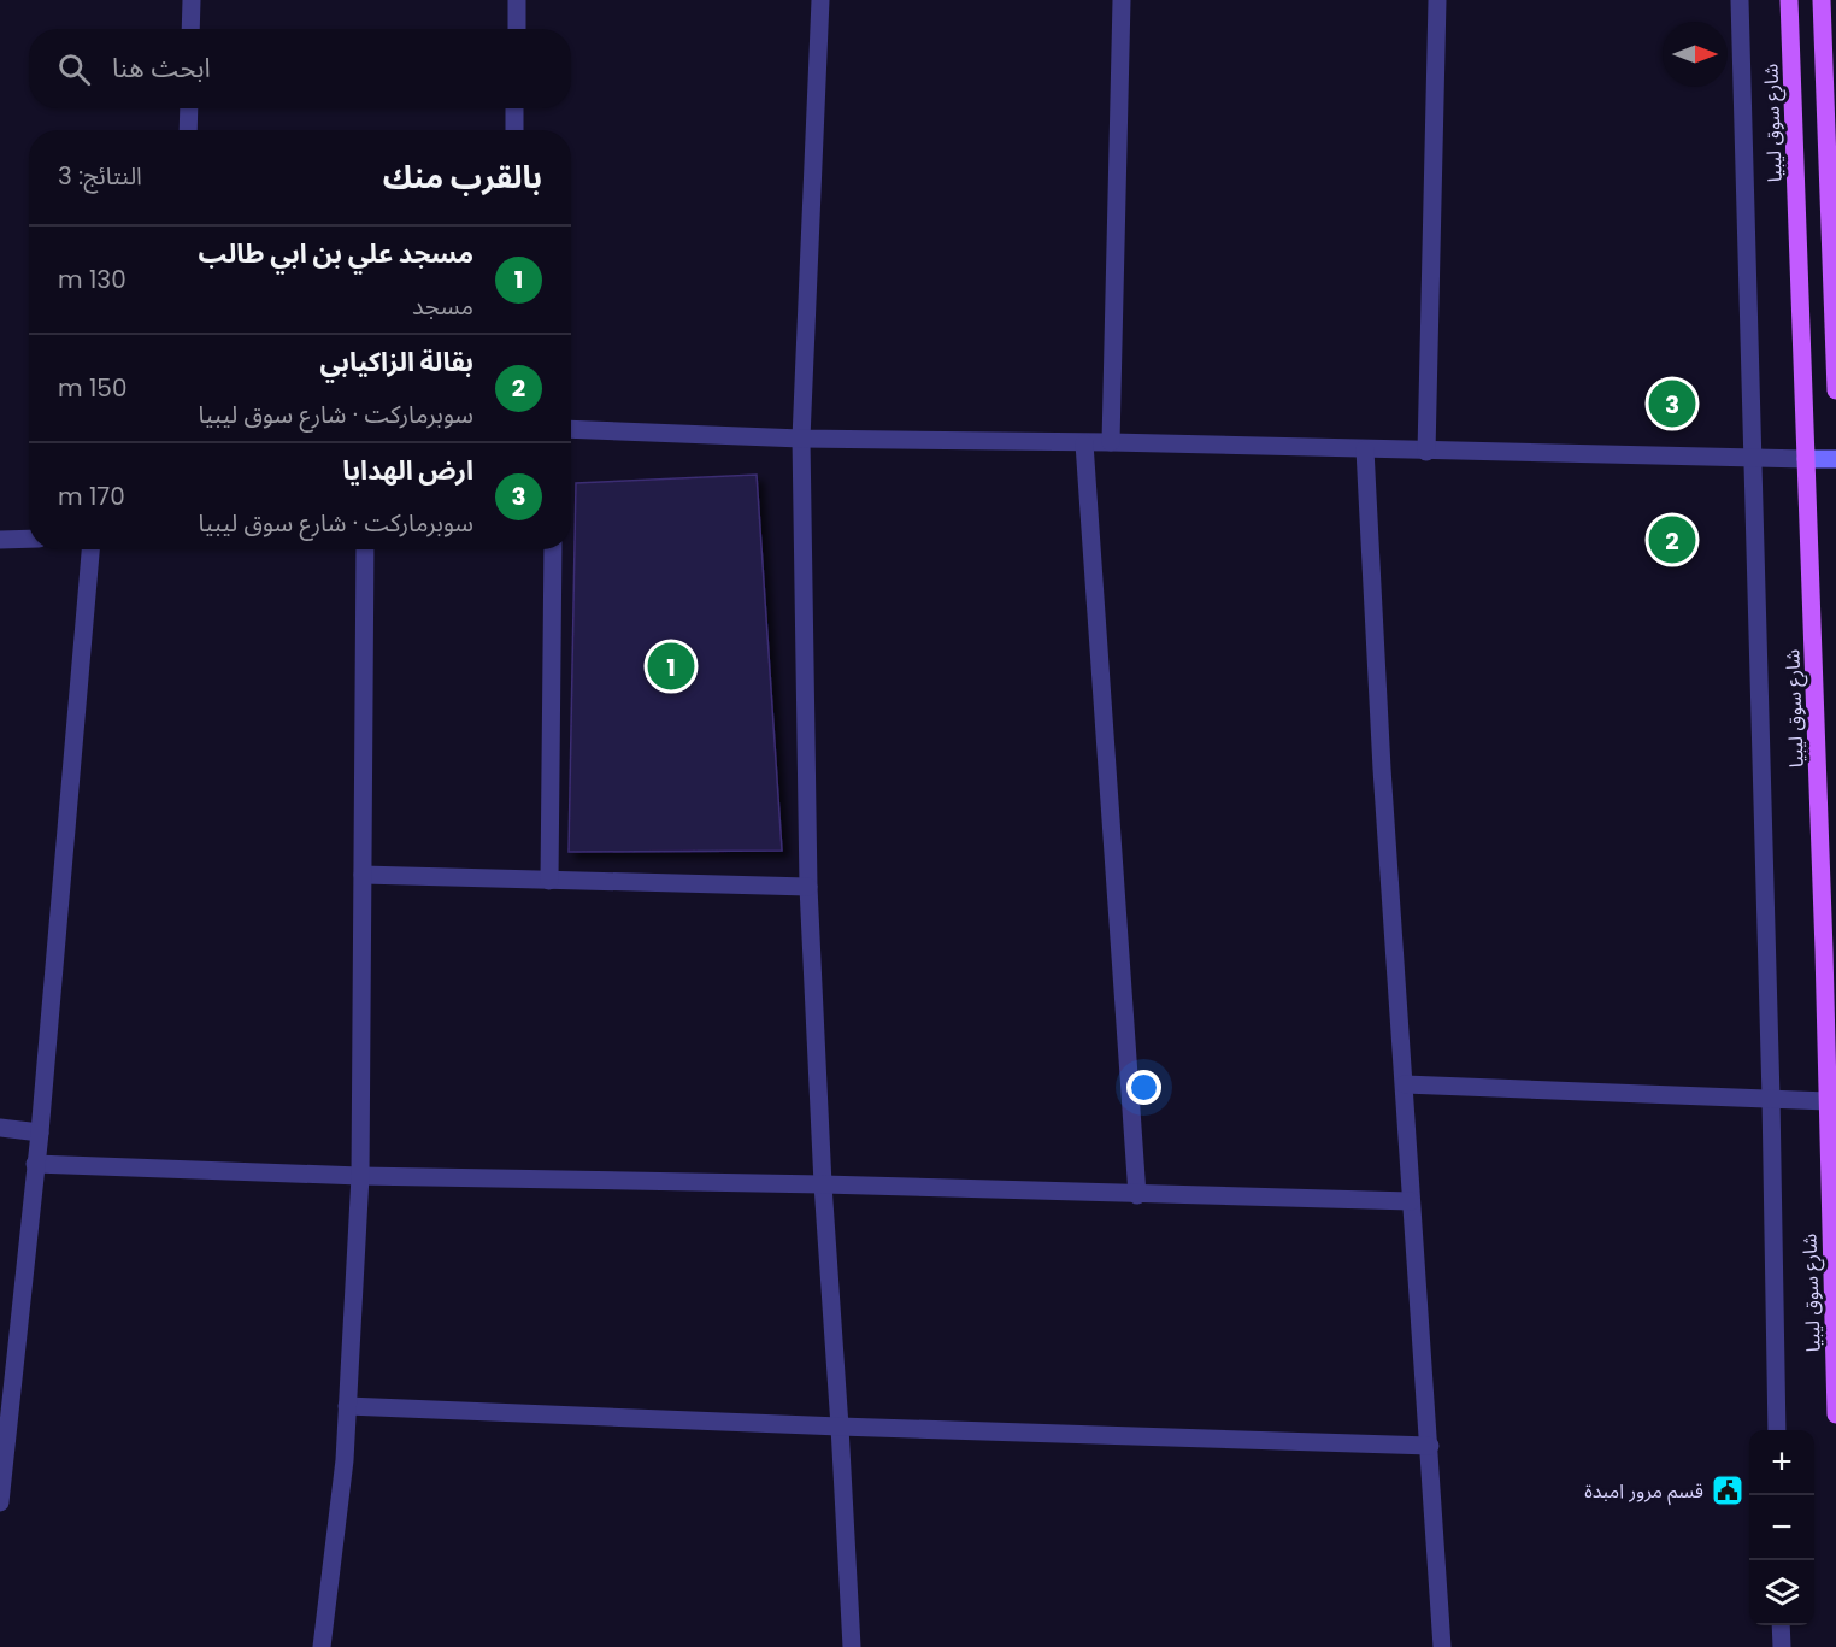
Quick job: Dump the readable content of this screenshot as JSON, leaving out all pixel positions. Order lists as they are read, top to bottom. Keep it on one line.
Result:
{"streets":{"main road":["شارع سوق ليبيا"]},"places":{"public building":["قسم مرور امبدة"]},"north":"right","page":{"search":"ابحث هنا","heading":["بالقرب منك","النتائج: 3"],"list":[{"mark":"1","name":"مسجد علي بن ابي طالب","note":"مسجد","value":"130 m"},{"mark":"2","name":"بقالة الزاكيابي","note":"سوبرماركت · شارع سوق ليبيا","value":"150 m"},{"mark":"3","name":"ارض الهدايا","note":"سوبرماركت · شارع سوق ليبيا","value":"170 m"}],"pins":["3","2","1"],"map_buttons":["+","−"]}}
